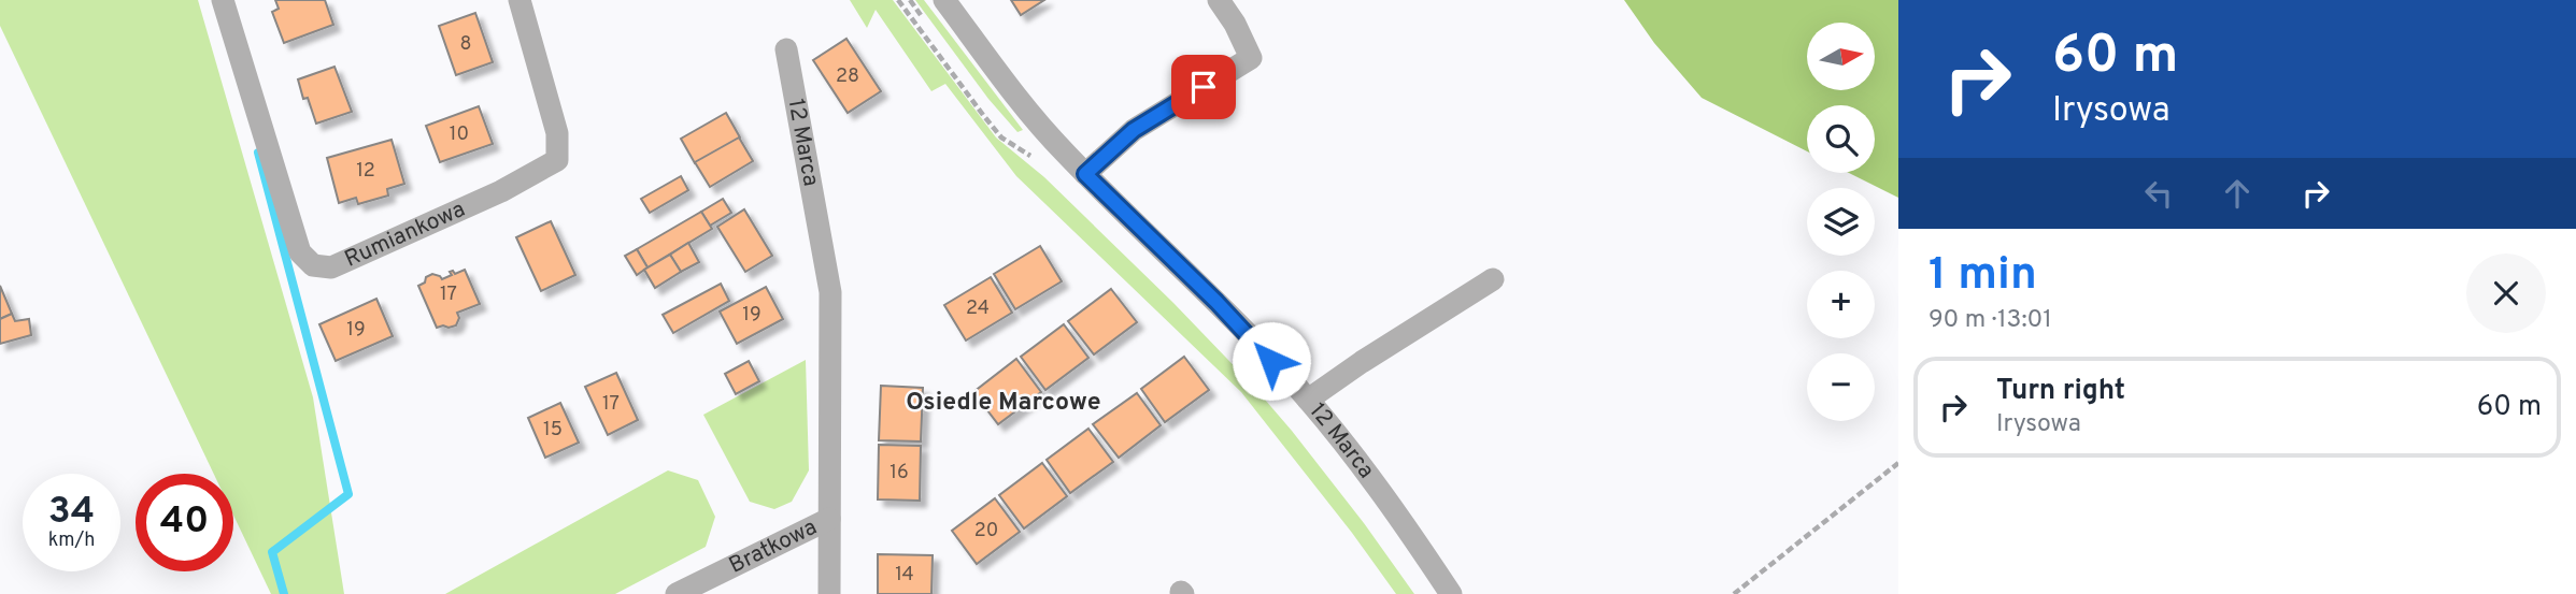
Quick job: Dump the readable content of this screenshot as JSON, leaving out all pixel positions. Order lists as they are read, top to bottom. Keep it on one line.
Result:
{"streets":{"street":["12 Marca","Rumiankowa","Bratkowa"]},"crossings":[["12 Marca","Bratkowa"]],"districts":["Osiedle Marcowe"],"house_numbers":["8","28","10","12","17","24","19","19","17","15","16","20","14"],"north":"right","page":{"turn":["60 m","Irysowa"],"map_buttons":["+","−"],"heading":["1 min","90 m · 13:01"],"list":[{"name":"Turn right","note":"Irysowa","value":"60 m"}],"speed":"34 km/h","limit":"40"}}
